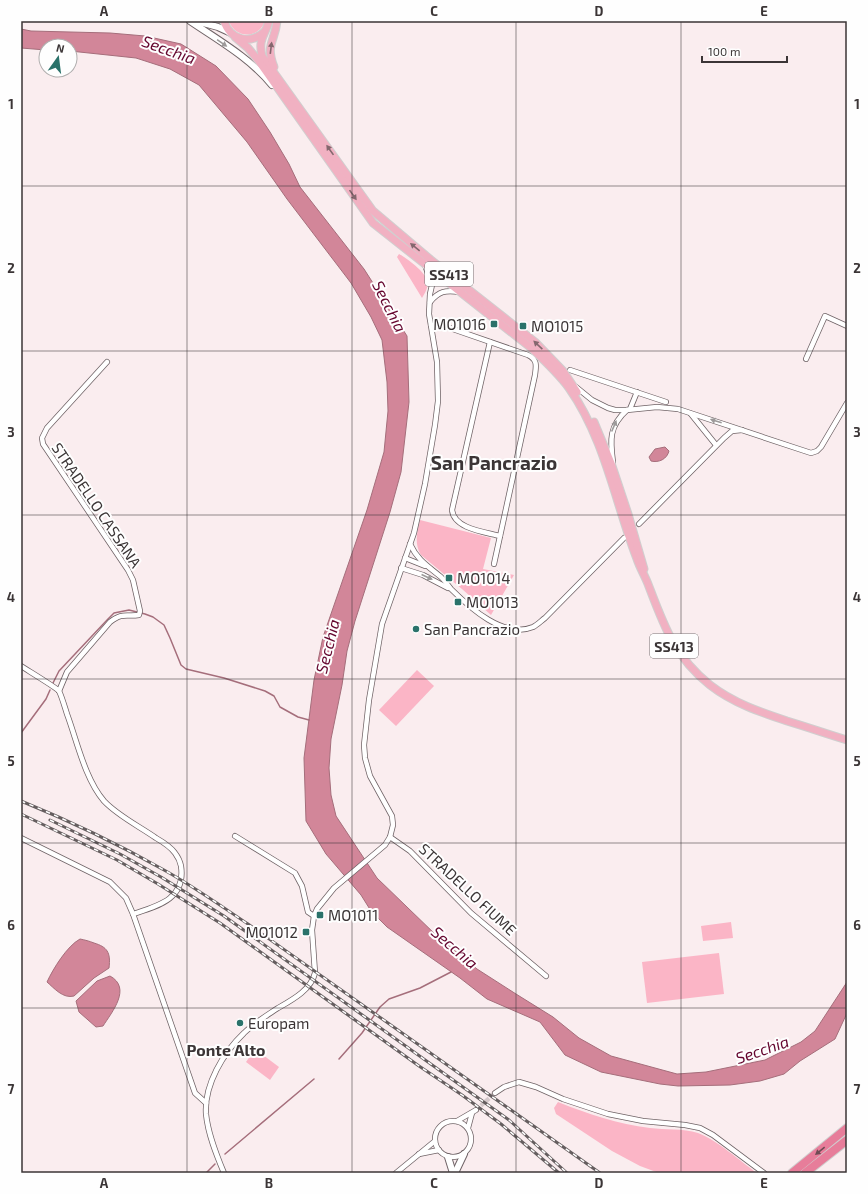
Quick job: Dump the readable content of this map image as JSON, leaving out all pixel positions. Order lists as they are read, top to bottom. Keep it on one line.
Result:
{"streets":{"main road":["SS413"],"street":["STRADELLO CASSANA","STRADELLO FIUME"]},"districts":["San Pancrazio","Ponte Alto"],"water":["Secchia"],"places":{"transit":["MO1016","MO1015","MO1014","MO1013","MO1011","MO1012"],"other":["San Pancrazio","Europam"]},"scale_bar":"100 m","north":"top","grid":{"columns":["A","B","C","D","E"],"rows":["1","2","3","4","5","6","7"]}}
